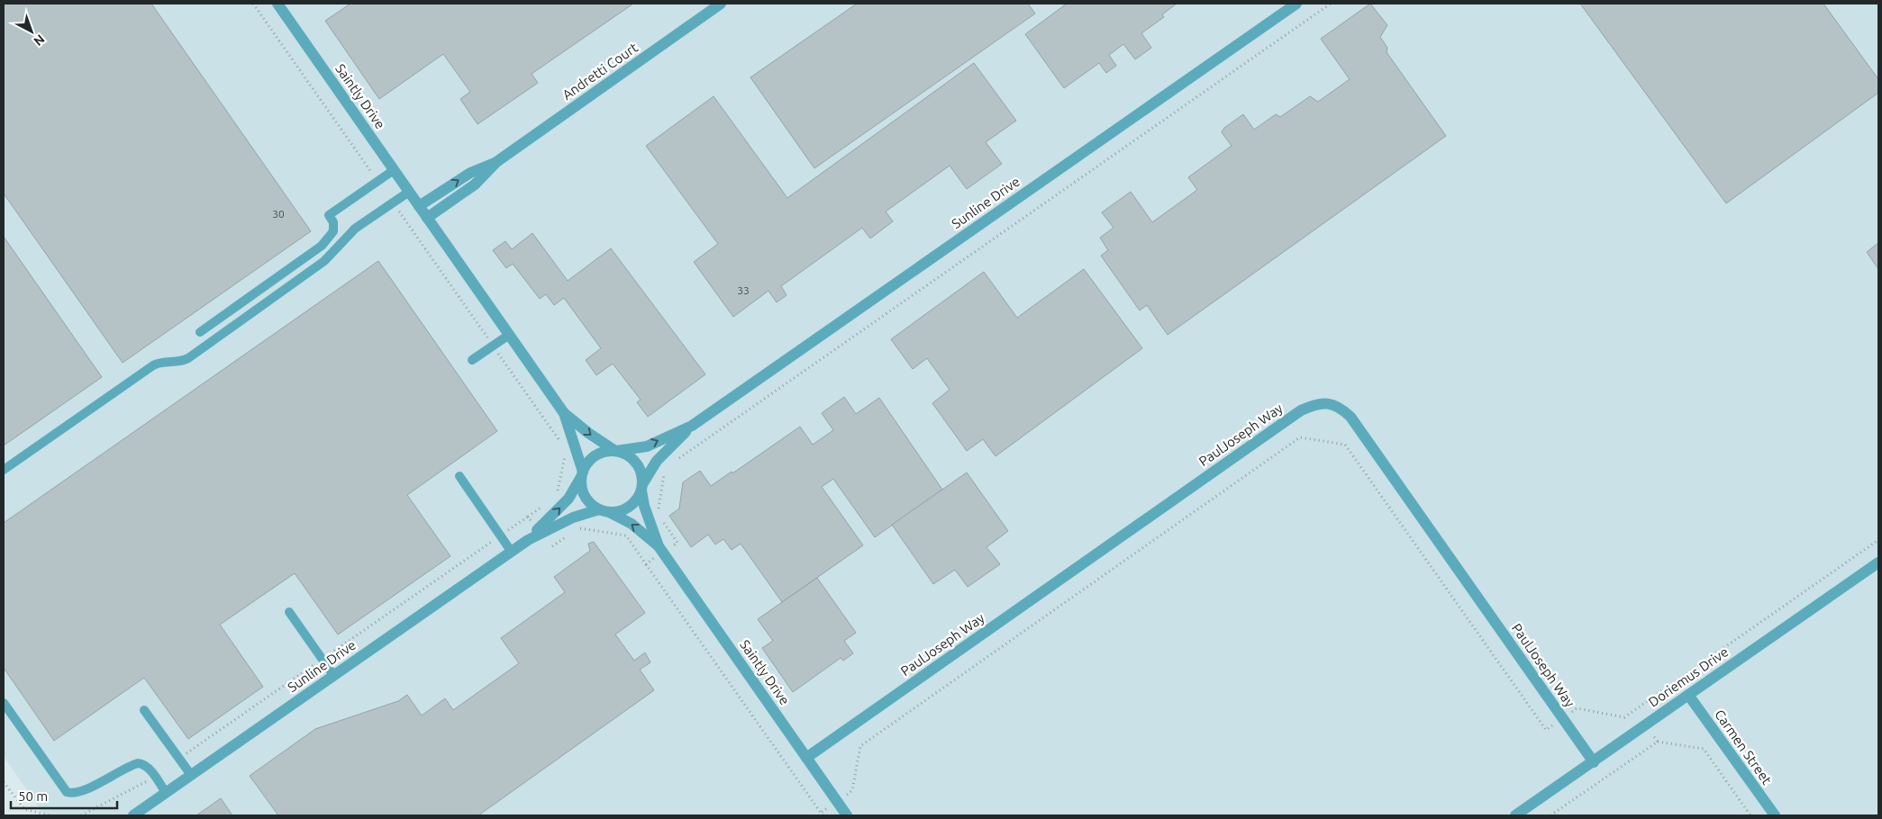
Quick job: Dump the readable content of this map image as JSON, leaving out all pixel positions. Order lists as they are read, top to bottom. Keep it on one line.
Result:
{"streets":{"street":["Andretti Court","Saintly Drive","Sunline Drive","PaulJoseph Way","Doriemus Drive","Carmen Street"]},"crossings":[["Saintly Drive","Sunline Drive"],["Saintly Drive","PaulJoseph Way"],["PaulJoseph Way","Doriemus Drive"],["Doriemus Drive","Carmen Street"]],"house_numbers":["30","33"],"scale_bar":"50 m","north":"bottom right"}
